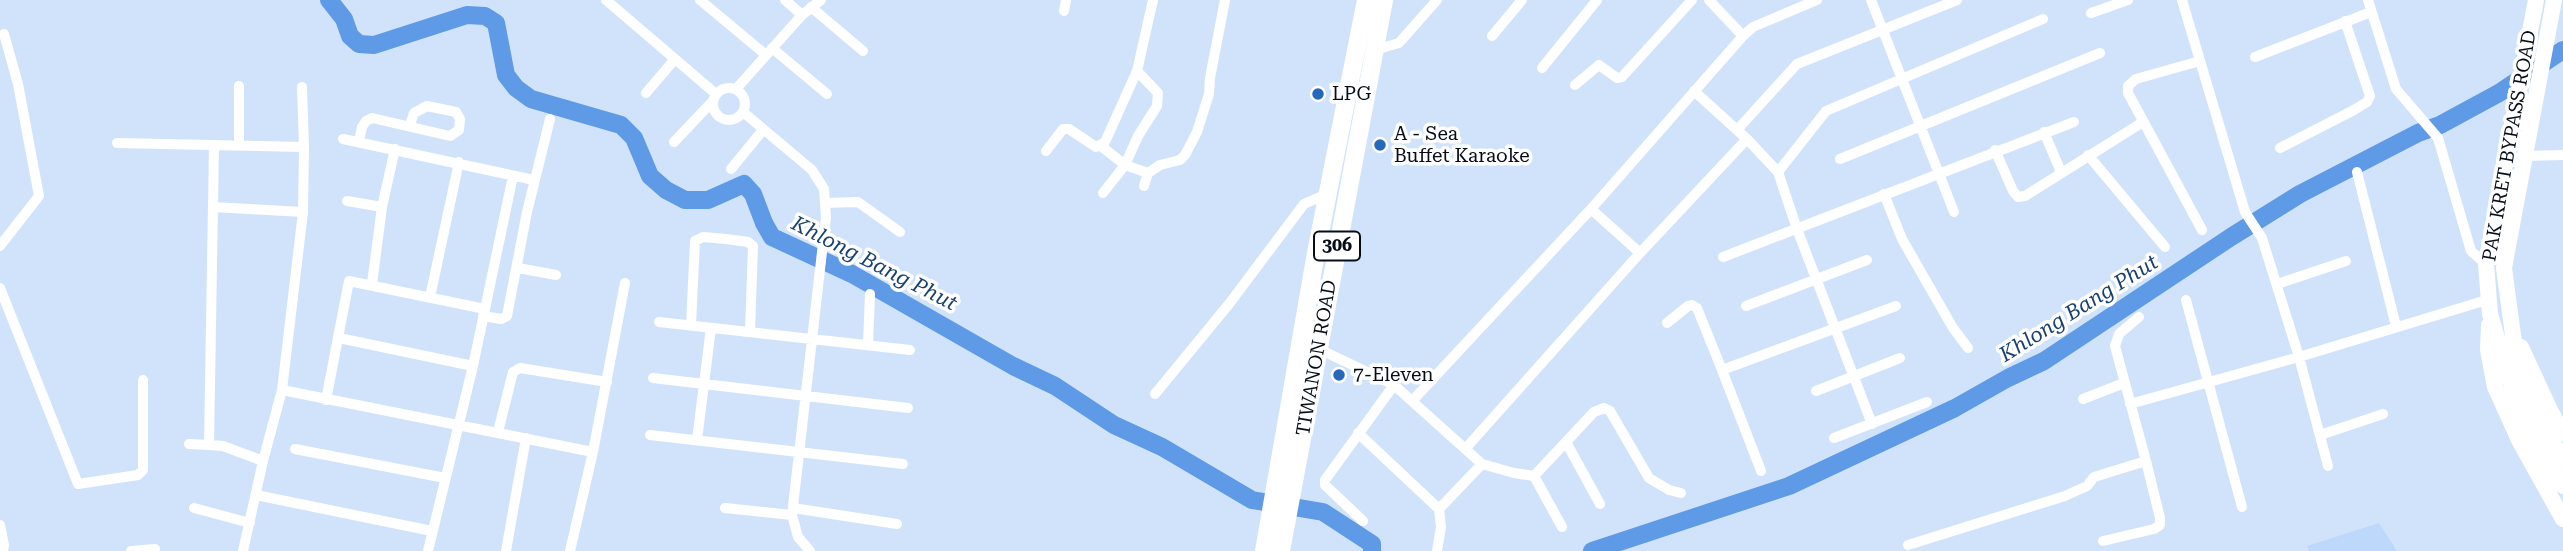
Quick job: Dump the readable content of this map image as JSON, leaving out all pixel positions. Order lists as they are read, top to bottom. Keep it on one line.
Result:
{"streets":{"main road":["PAK KRET BYPASS ROAD","306","TIWANON ROAD"]},"water":["Khlong Bang Phut"],"places":["LPG","A - Sea Buffet Karaoke","7-Eleven"]}
